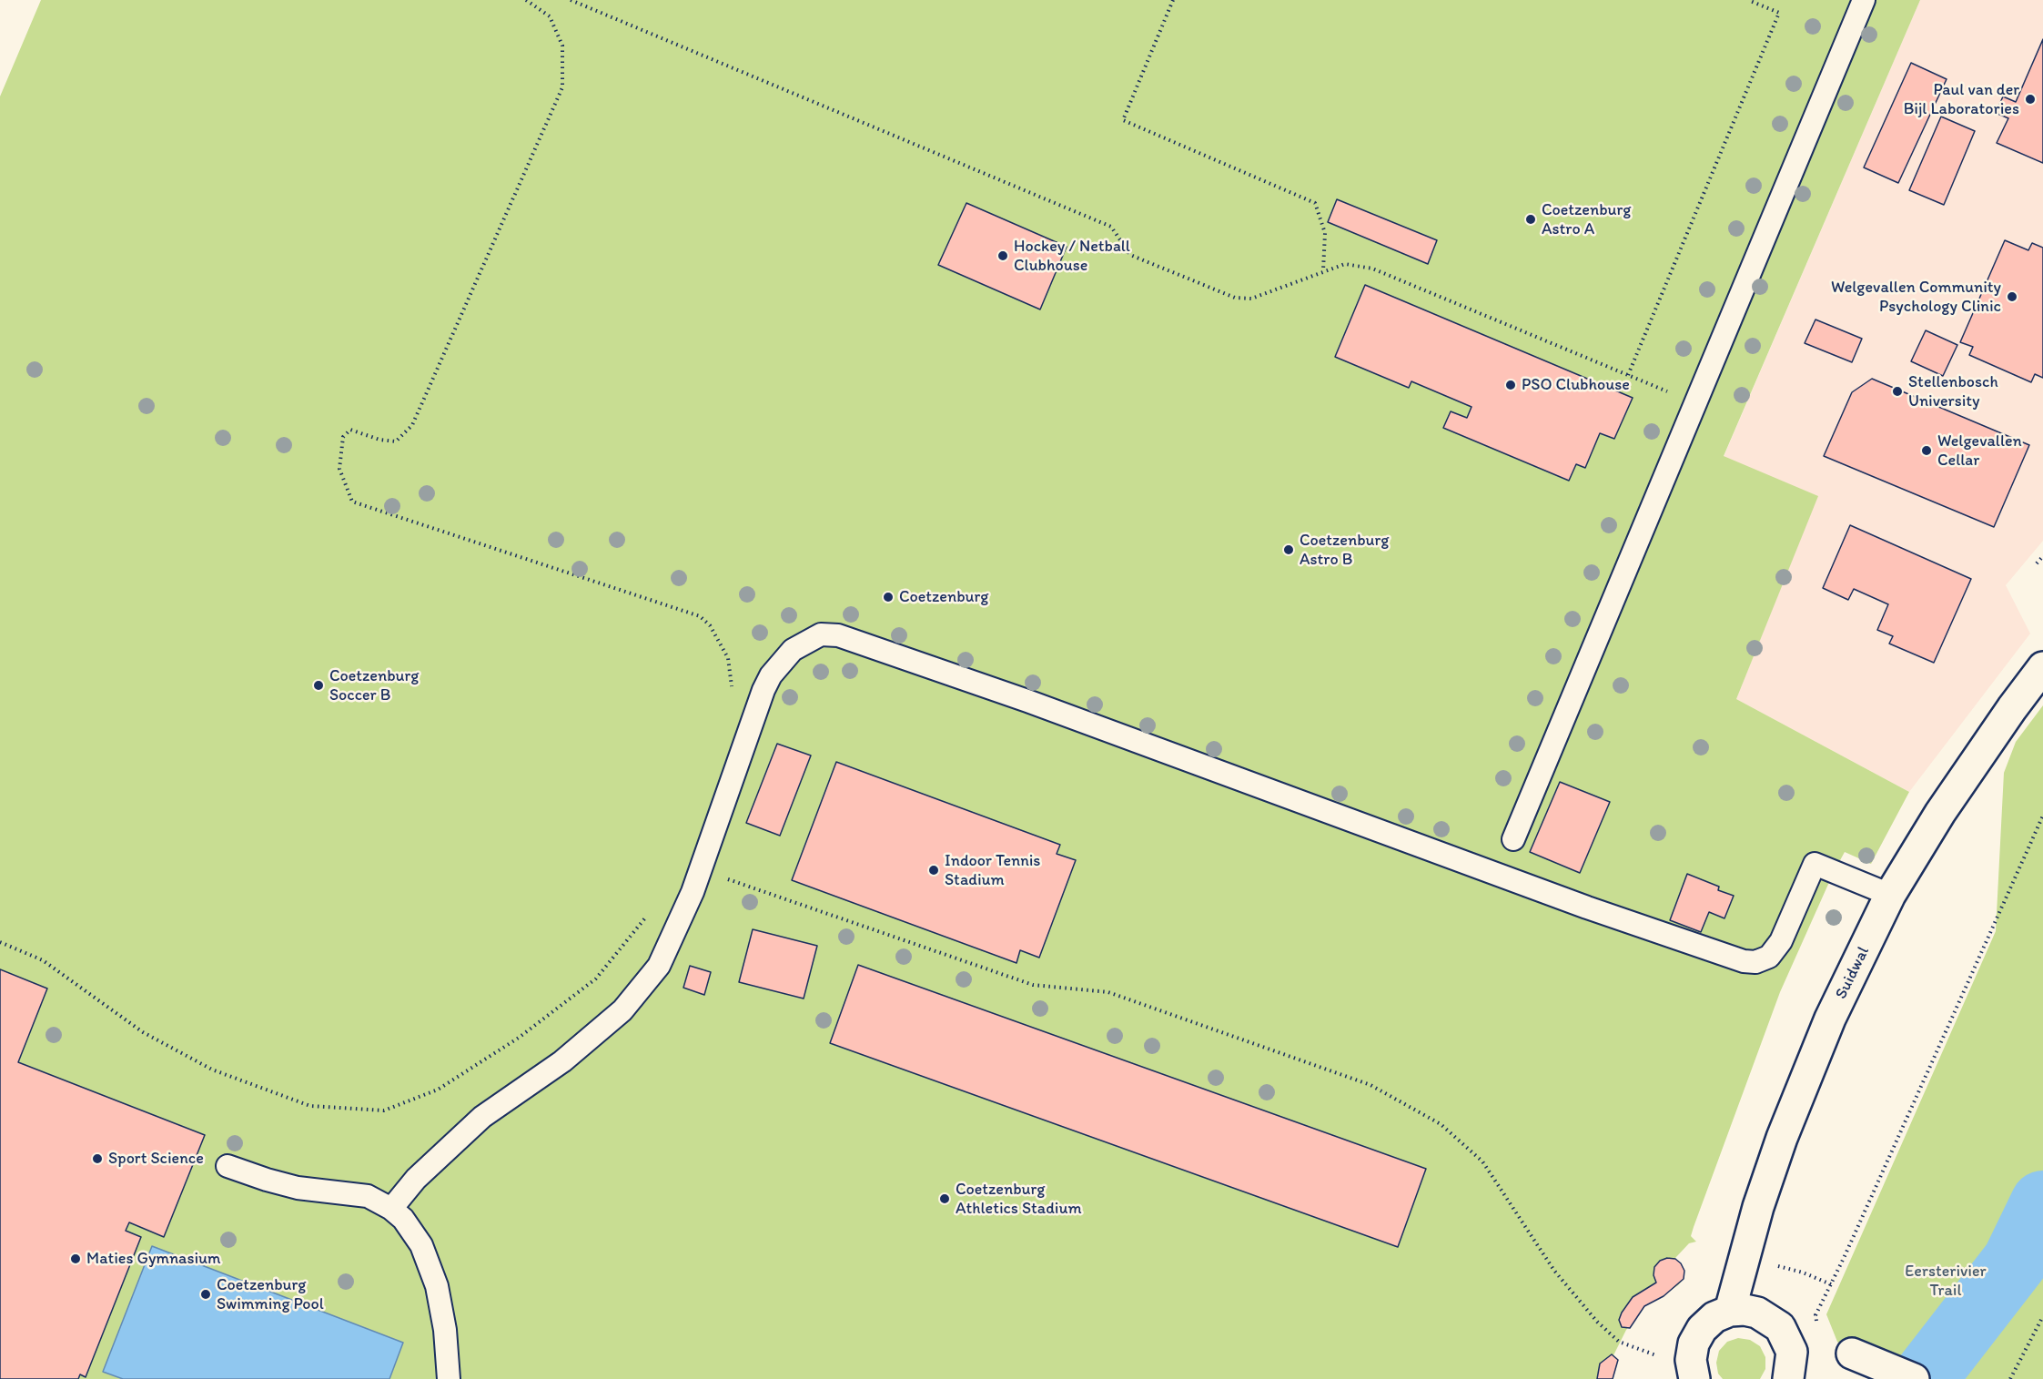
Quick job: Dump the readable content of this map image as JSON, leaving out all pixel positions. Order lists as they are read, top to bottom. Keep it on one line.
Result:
{"streets":{"street":["Suidwal"]},"parks":["Eersterivier Trail"],"places":["Paul van der Bijl Laboratories","Coetzenburg Astro A","Hockey / Netball Clubhouse","Welgevallen Community Psychology Clinic","PSO Clubhouse","Stellenbosch University","Welgevallen Cellar","Coetzenburg Astro B","Coetzenburg","Coetzenburg Soccer B","Indoor Tennis Stadium","Sport Science","Coetzenburg Athletics Stadium","Maties Gymnasium","Coetzenburg Swimming Pool"]}
